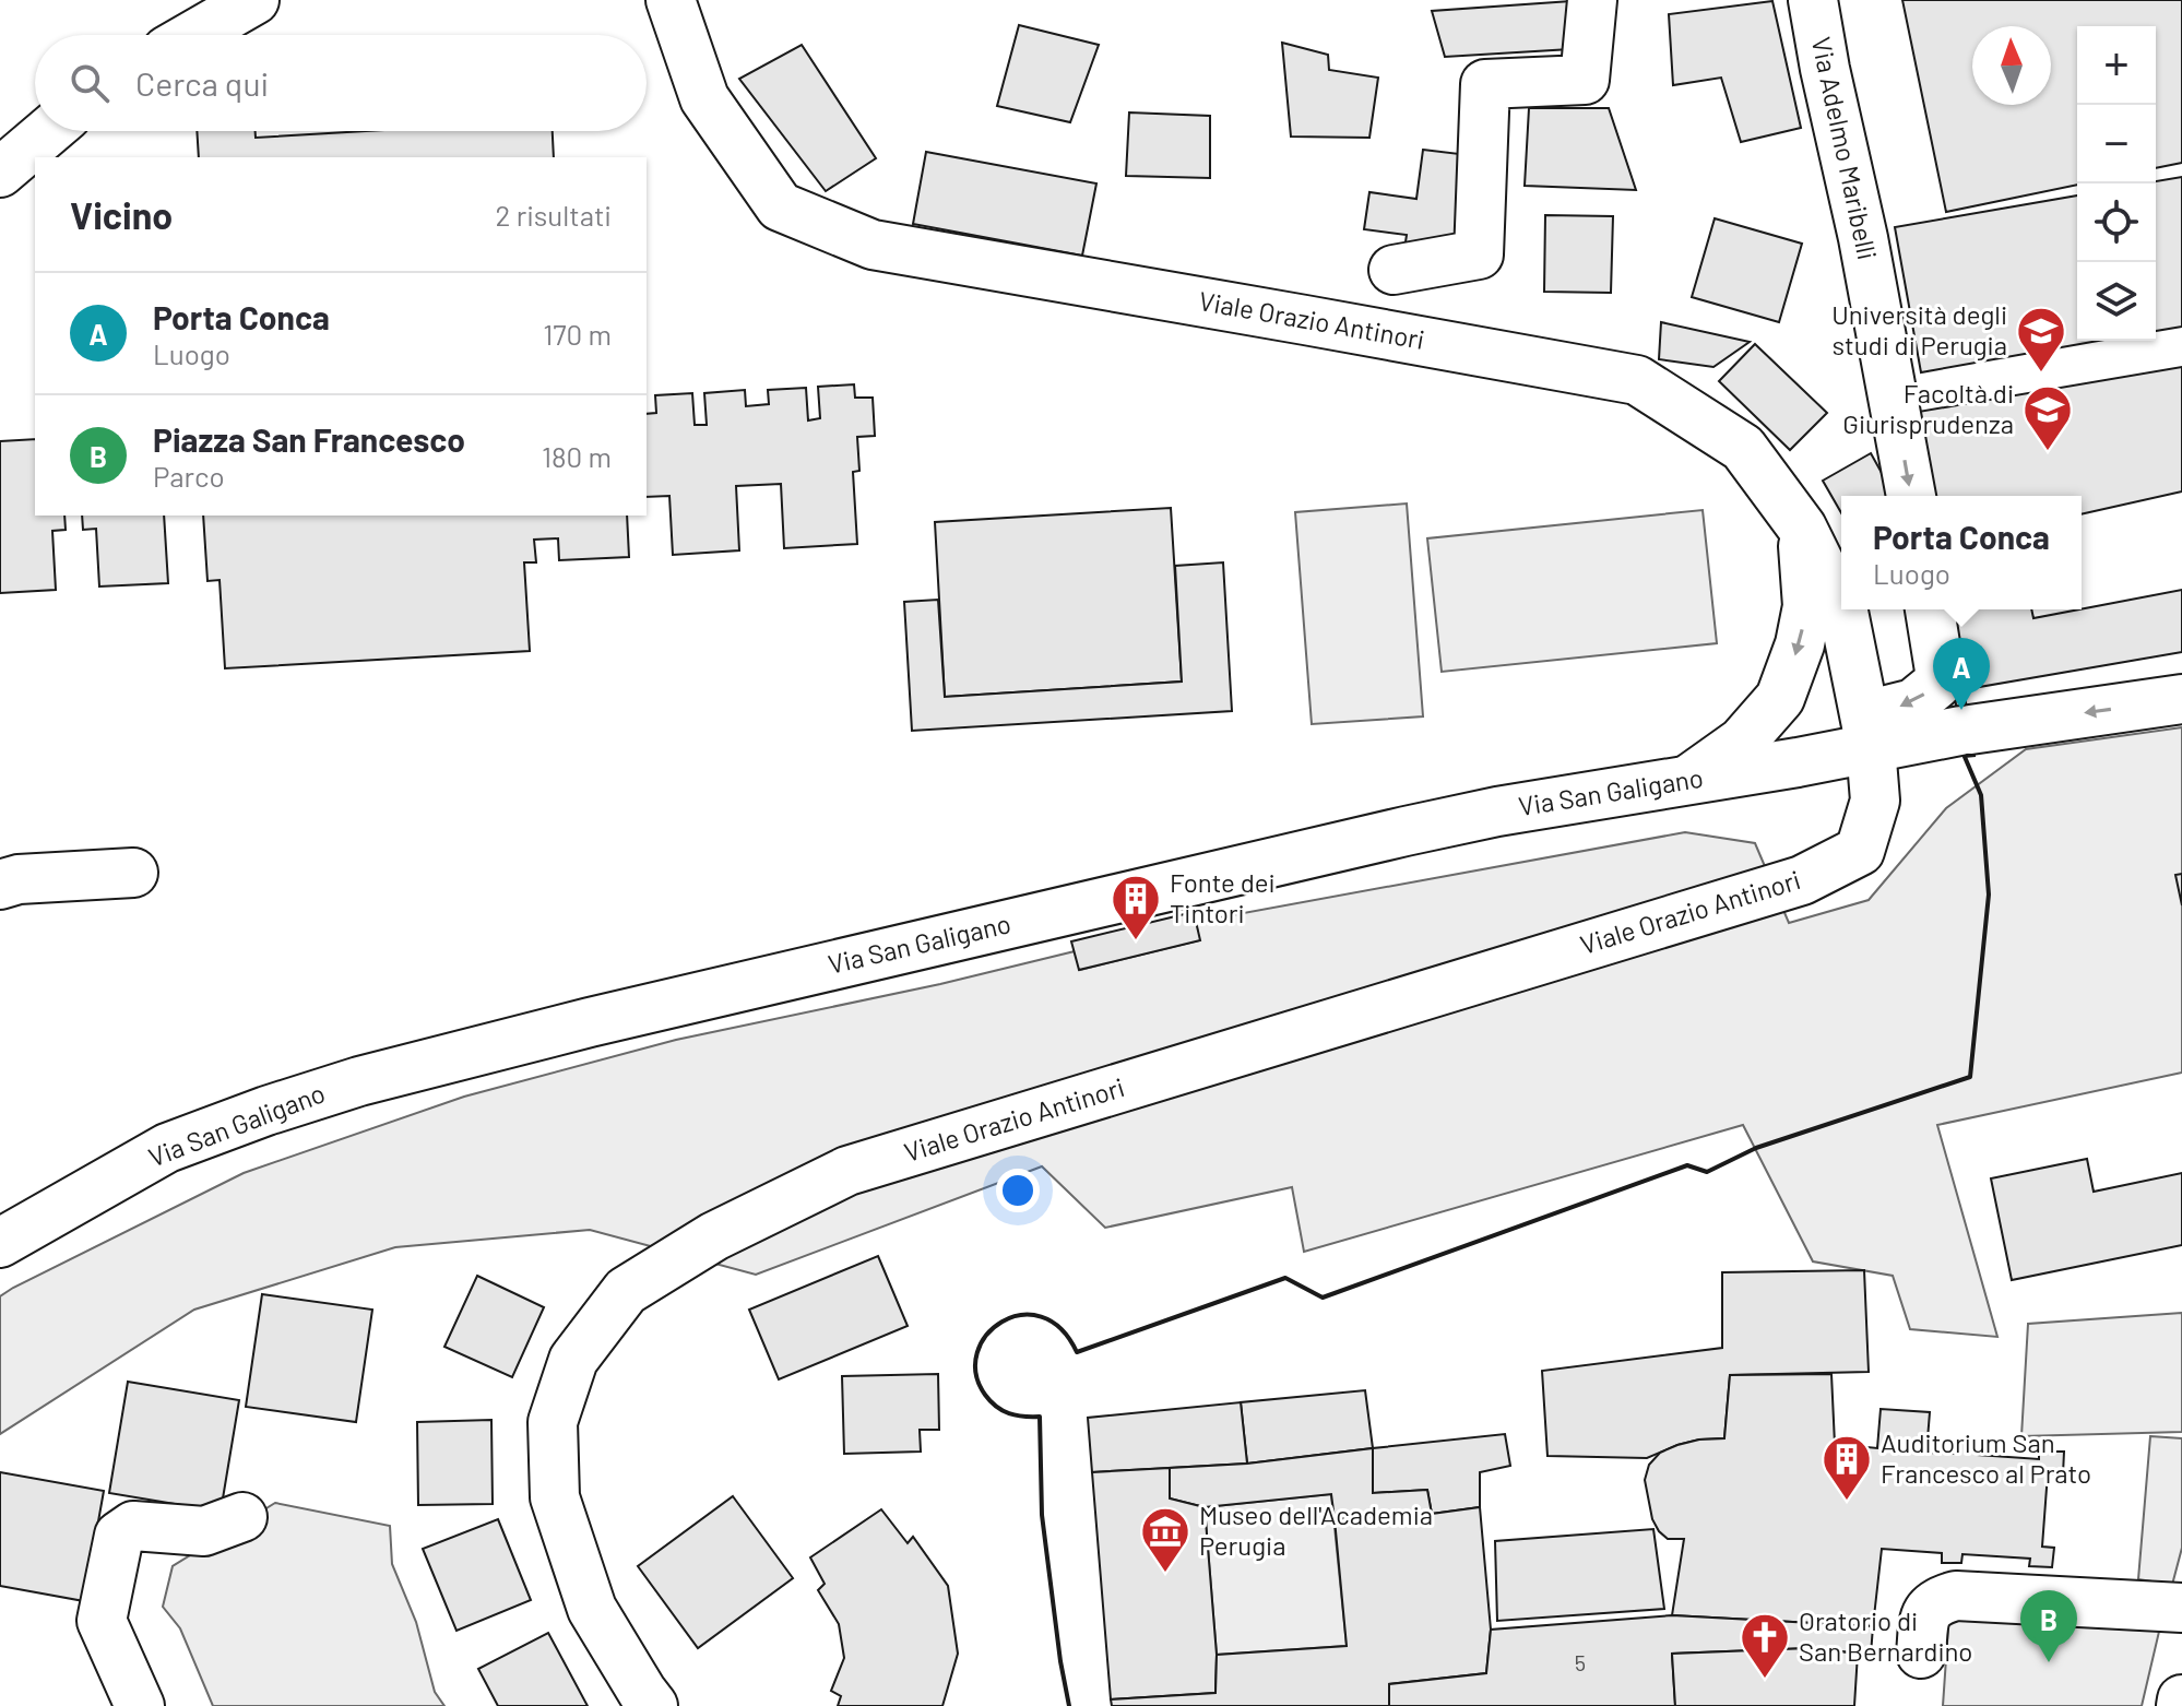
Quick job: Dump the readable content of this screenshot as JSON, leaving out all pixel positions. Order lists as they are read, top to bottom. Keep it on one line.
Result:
{"streets":{"street":["Via Adelmo Maribelli","Viale Orazio Antinori","Via San Galigano"]},"crossings":[["Viale Orazio Antinori","Via San Galigano"]],"one_way":["Via Adelmo Maribelli"],"places":{"school or university":["Università degli studi di Perugia","Facoltà di Giurisprudenza"],"building":["Fonte dei Tintori","Auditorium San Francesco al Prato"],"museum":["Museo dell'Academia Perugia"],"church":["Oratorio di San Bernardino"]},"house_numbers":["5"],"north":"top","page":{"map_buttons":["+","−"],"search":"Cerca qui","heading":["Vicino","2 risultati"],"list":[{"mark":"A","name":"Porta Conca","note":"Luogo","value":"170 m"},{"mark":"B","name":"Piazza San Francesco","note":"Parco","value":"180 m"}],"popup":["Porta Conca","Luogo"],"pins":["A","B"]}}
